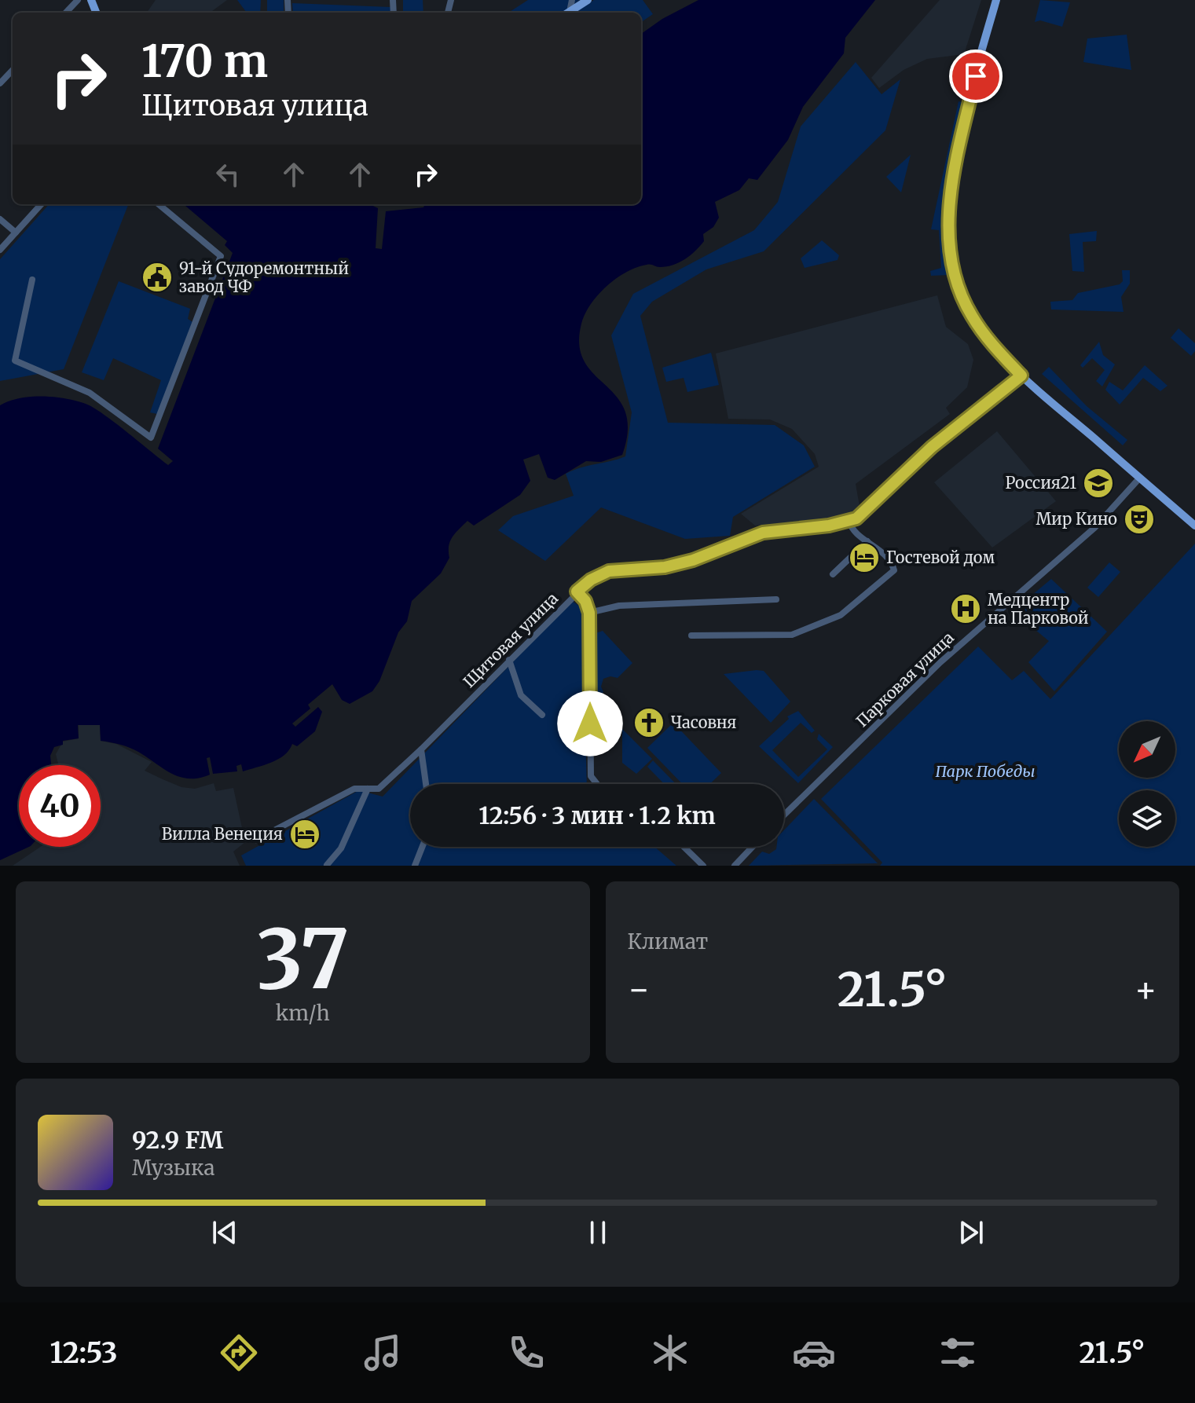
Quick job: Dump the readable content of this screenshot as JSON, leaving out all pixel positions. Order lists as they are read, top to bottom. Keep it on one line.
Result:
{"streets":{"street":["Щитовая улица","Парковая улица"]},"parks":["Парк Победы"],"places":{"public building":["91-й Судоремонтный завод ЧФ"],"school or university":["Россия21"],"theatre":["Мир Кино"],"hotel":["Гостевой дом","Вилла Венеция"],"hospital":["Медцентр на Парковой"],"church":["Часовня"]},"north":"bottom left","page":{"turn":["170 m","Щитовая улица"],"limit":"40","trip":"12:56 · 3 мин · 1.2 km","tile":[["37","km/h"],"Климат"],"heat":["−","21.5°","+"],"song":["92.9 FM","Музыка"],"tabs":["12:53","21.5°"]}}
